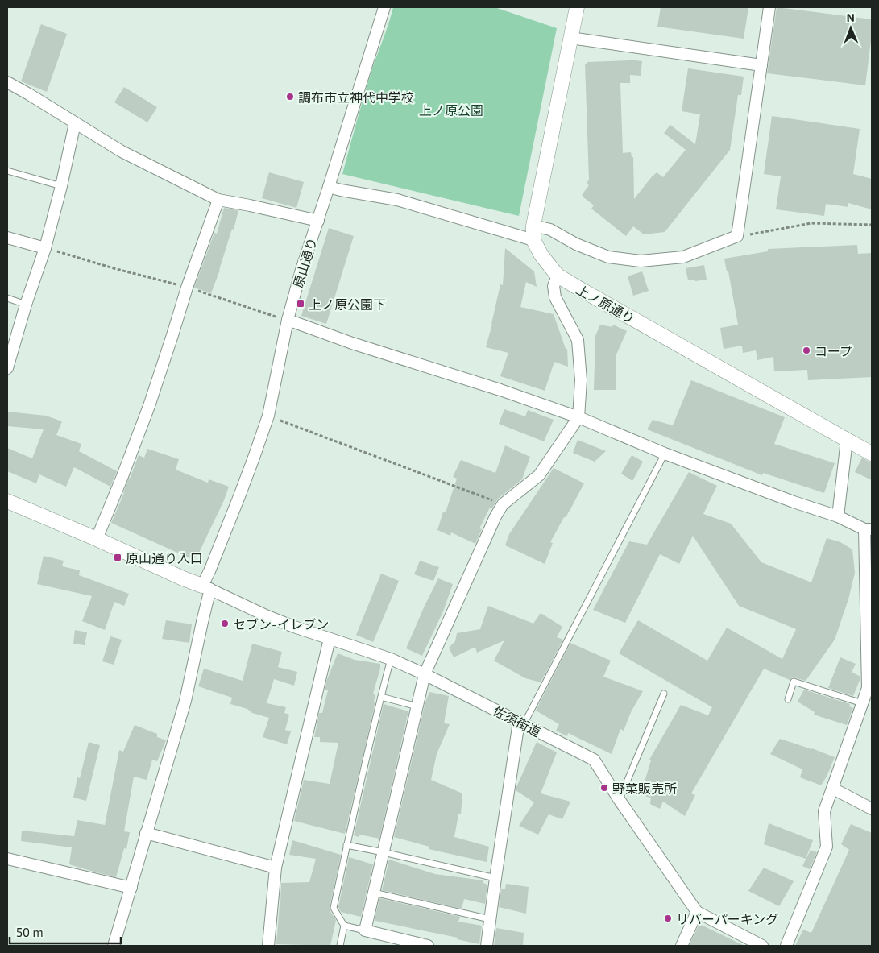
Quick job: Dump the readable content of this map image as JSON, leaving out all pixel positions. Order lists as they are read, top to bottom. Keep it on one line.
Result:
{"streets":{"street":["原山通り","上ノ原通り","佐須街道"]},"crossings":[["原山通り","佐須街道"]],"parks":["上ノ原公園"],"places":{"other":["調布市立神代中学校","コープ","セブン-イレブン","野菜販売所","リバーパーキング"],"transit":["上ノ原公園下","原山通り入口"]},"scale_bar":"50 m","north":"top"}
